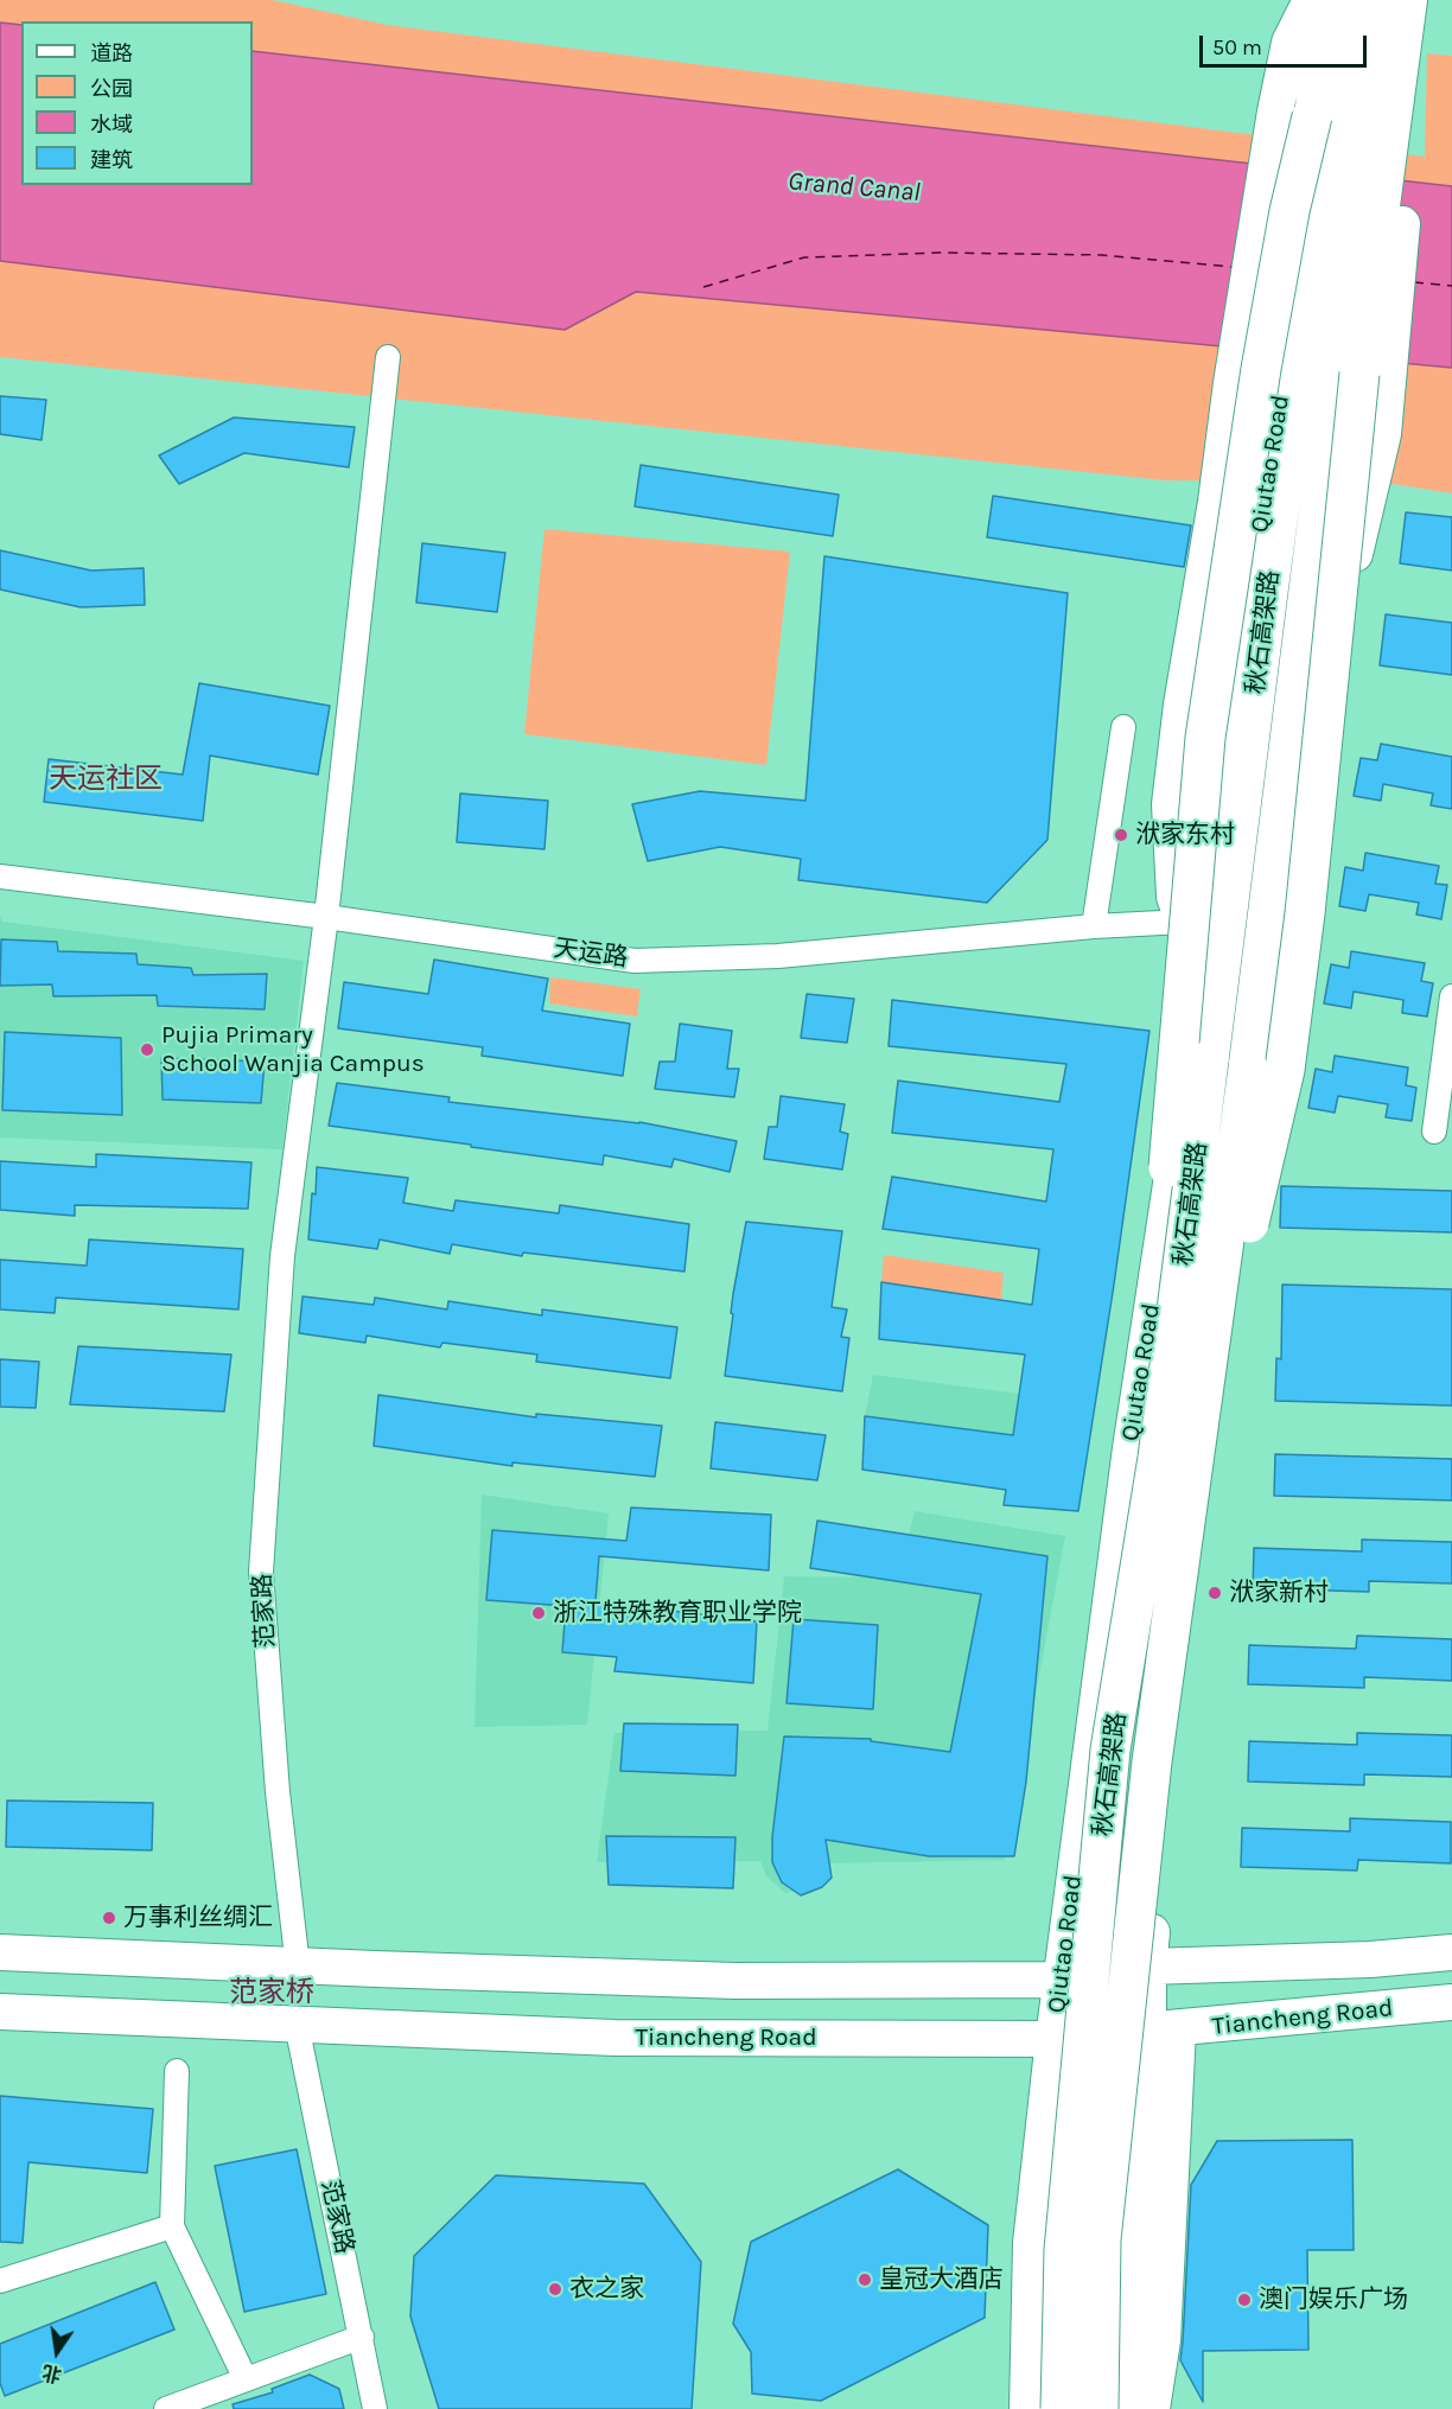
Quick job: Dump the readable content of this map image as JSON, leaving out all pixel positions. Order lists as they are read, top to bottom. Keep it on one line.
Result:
{"streets":{"highway":["秋石高架路"],"main road":["Qiutao Road","Tiancheng Road"],"street":["天运路","范家路"]},"crossings":[["Qiutao Road","Tiancheng Road"],["天运路","范家路"],["范家路","Tiancheng Road"]],"districts":["天运社区","范家桥"],"water":["Grand Canal"],"places":["洑家东村","Pujia Primary School Wanjia Campus","洑家新村","浙江特殊教育职业学院","万事利丝绸汇","皇冠大酒店","衣之家","澳门娱乐广场"],"legend":["道路","公园","水域","建筑"],"scale_bar":"50 m","north":"bottom"}
